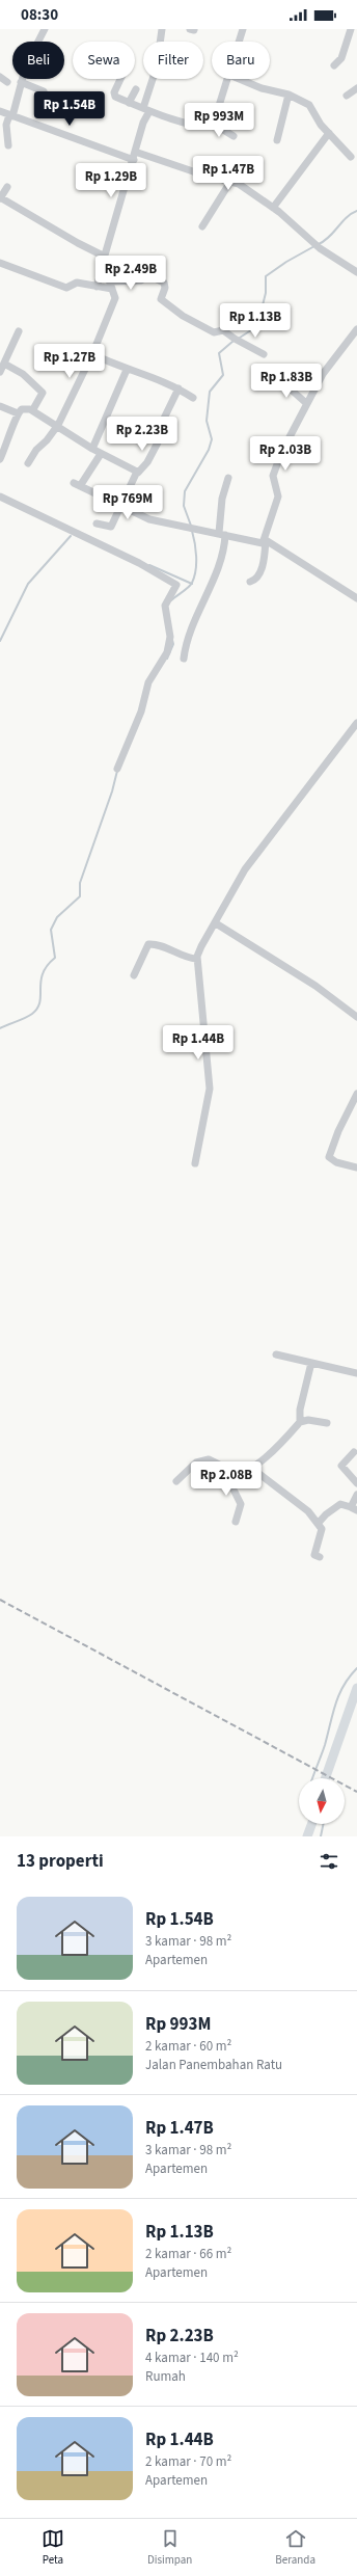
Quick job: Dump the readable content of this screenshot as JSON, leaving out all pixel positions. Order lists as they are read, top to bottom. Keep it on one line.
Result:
{"north":"bottom","page":{"status":"08:30","chip":["Beli","Sewa","Filter","Baru"],"price":["Rp 1.54B","Rp 993M","Rp 1.47B","Rp 1.29B","Rp 2.49B","Rp 1.13B","Rp 1.27B","Rp 1.83B","Rp 2.23B","Rp 2.03B","Rp 769M","Rp 1.44B","Rp 2.08B"],"heading":"13 properti","list":[{"name":"Rp 1.54B","note":"3 kamar · 98 m² · Apartemen"},{"name":"Rp 993M","note":"2 kamar · 60 m² · Jalan Panembahan Ratu"},{"name":"Rp 1.47B","note":"3 kamar · 98 m² · Apartemen"},{"name":"Rp 1.13B","note":"2 kamar · 66 m² · Apartemen"},{"name":"Rp 2.23B","note":"4 kamar · 140 m² · Rumah"},{"name":"Rp 1.44B","note":"2 kamar · 70 m² · Apartemen"}],"tabs":["Peta","Disimpan","Beranda"]}}
